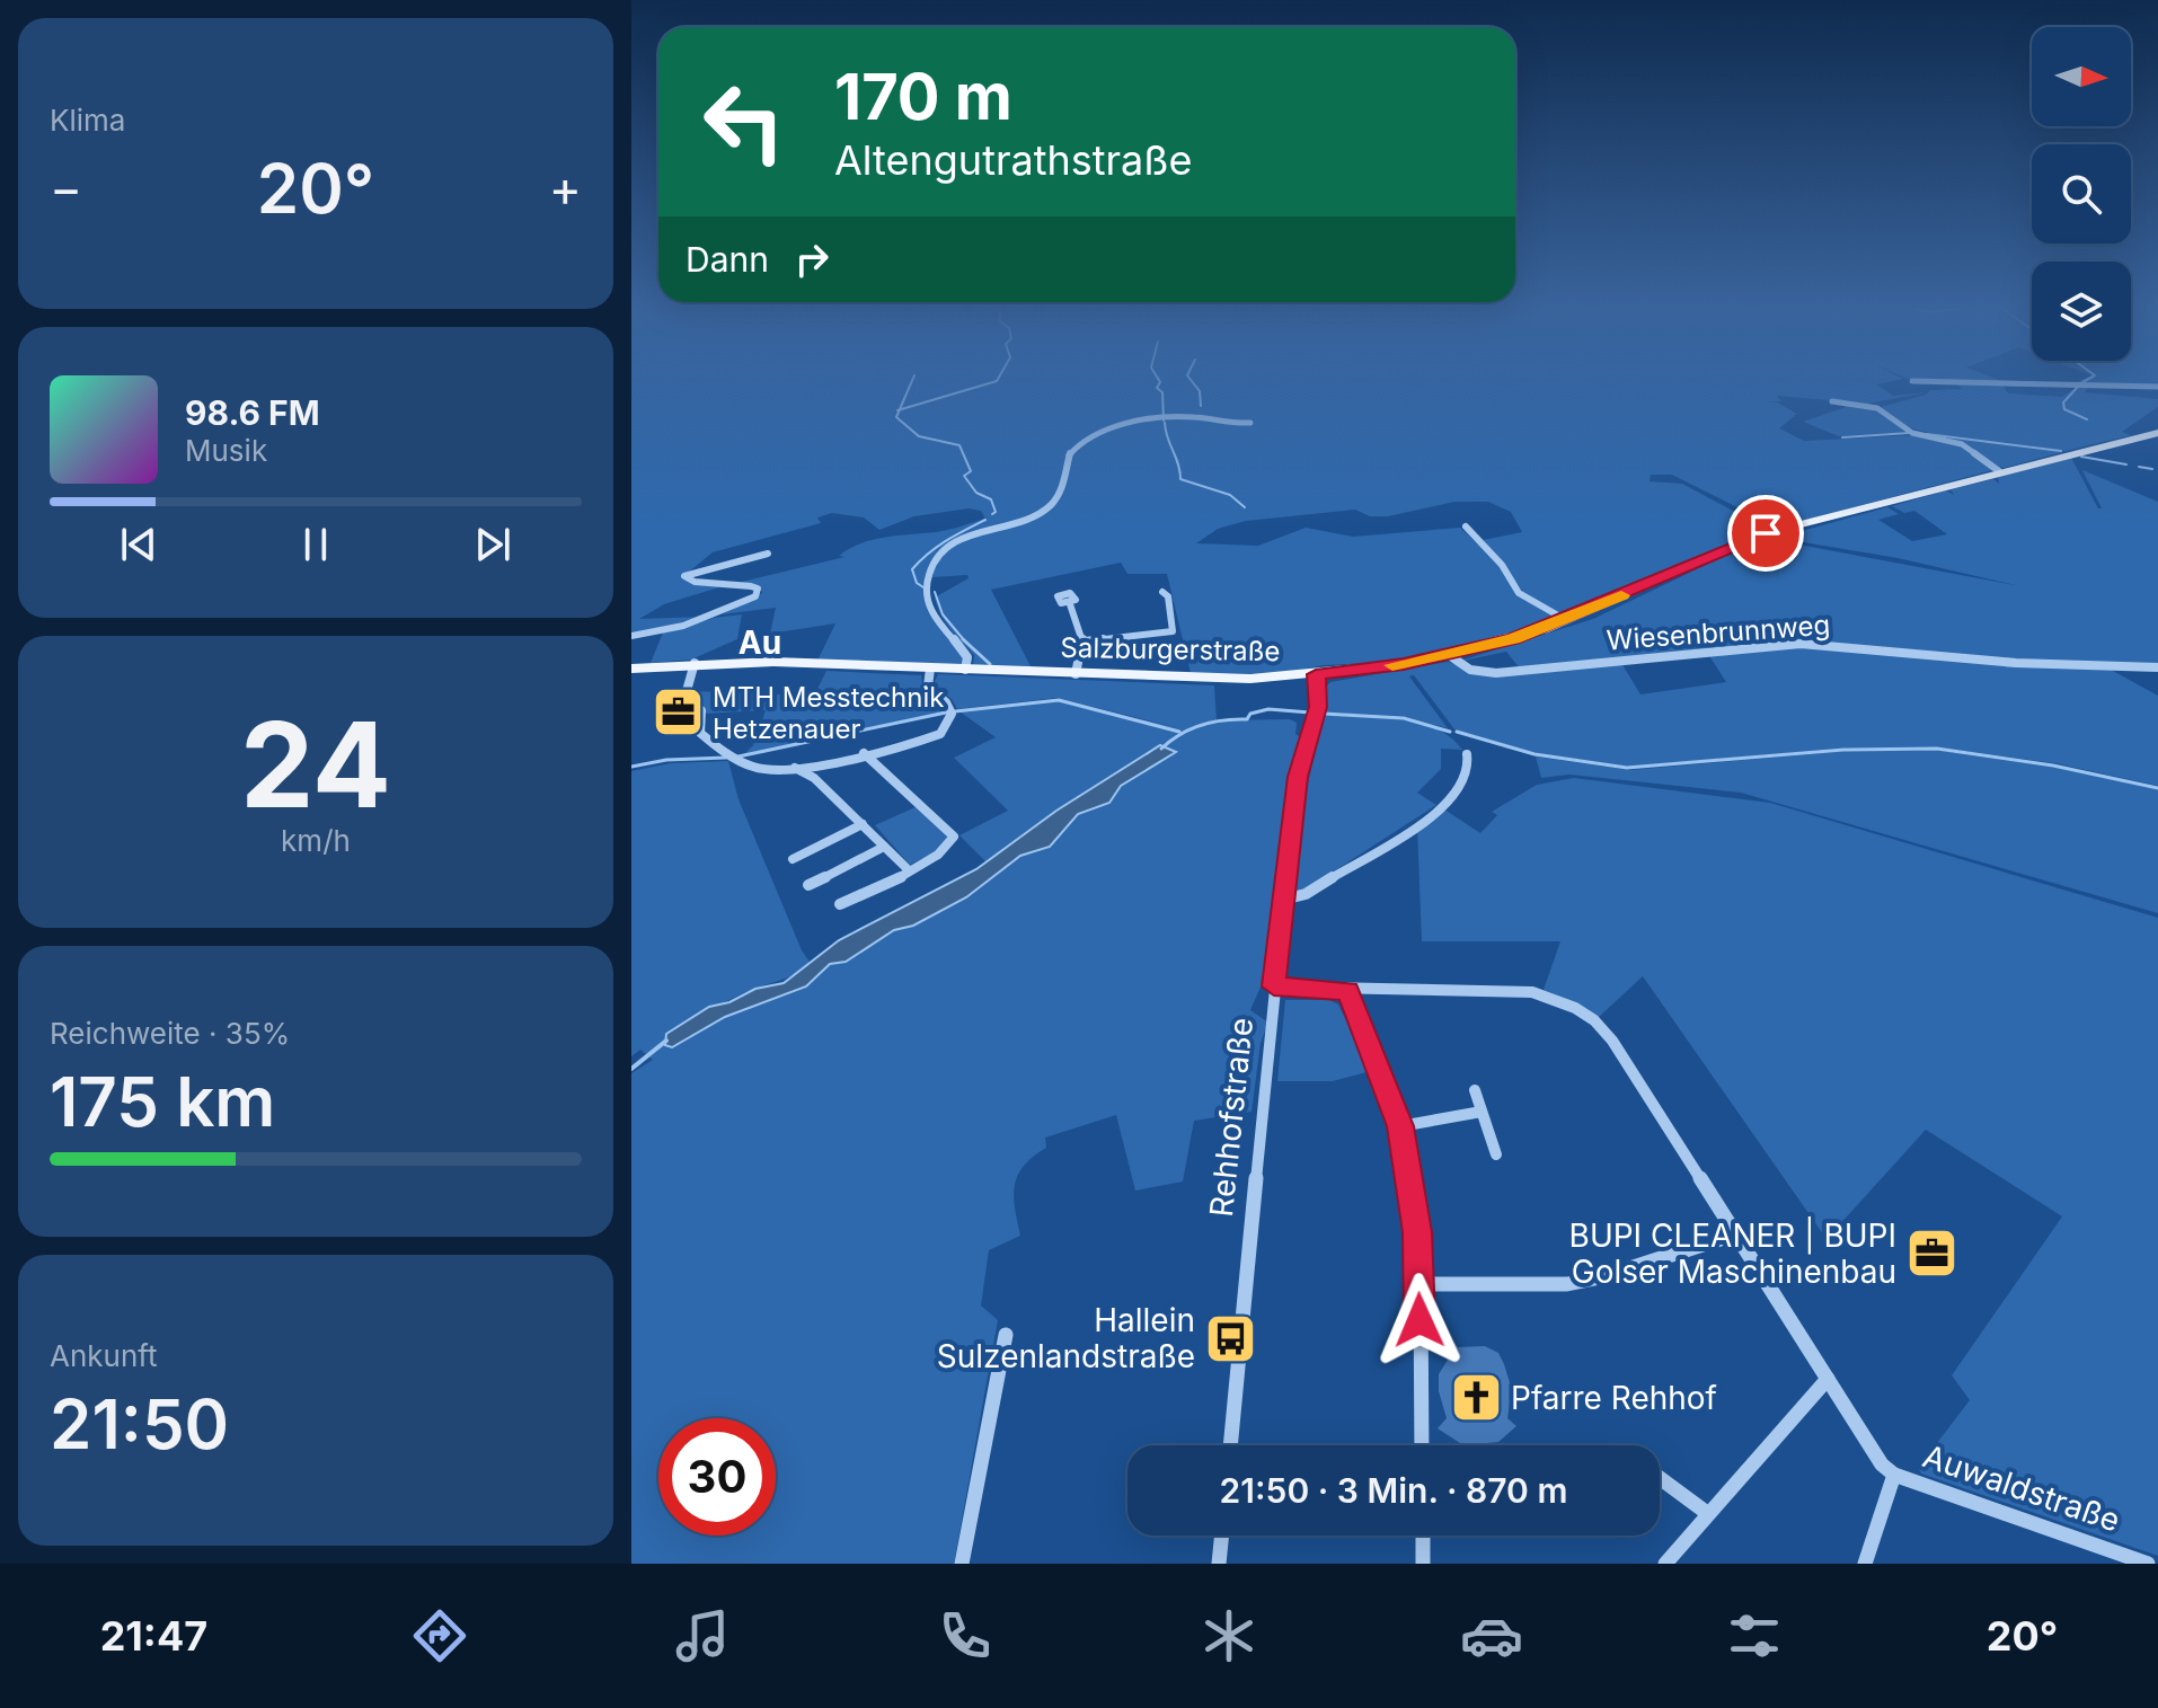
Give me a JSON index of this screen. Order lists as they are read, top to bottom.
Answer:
{
  "streets": {
    "main road": ["Salzburgerstraße"],
    "street": ["Wiesenbrunnweg", "Rehhofstraße", "Auwaldstraße"]
  },
  "crossings": [
    ["Wiesenbrunnweg", "Salzburgerstraße"],
    ["Salzburgerstraße", "Rehhofstraße"],
    ["Rehhofstraße", "Auwaldstraße"]
  ],
  "districts": ["Au"],
  "places": {
    "office": ["MTH Messtechnik Hetzenauer", "BUPI CLEANER | BUPI Golser Maschinenbau"],
    "bus stop": ["Hallein Sulzenlandstraße"],
    "church": ["Pfarre Rehhof"]
  },
  "north": "right",
  "page": {
    "tile": [
      "Klima",
      ["24", "km/h"],
      ["Reichweite · 35%", "175 km"],
      ["Ankunft", "21:50"]
    ],
    "turn": ["170 m", "Altengutrathstraße"],
    "heat": ["−", "20°", "+"],
    "then": "Dann",
    "song": ["98.6 FM", "Musik"],
    "limit": "30",
    "trip": "21:50 · 3 Min. · 870 m",
    "tabs": ["21:47", "20°"]
  }
}
